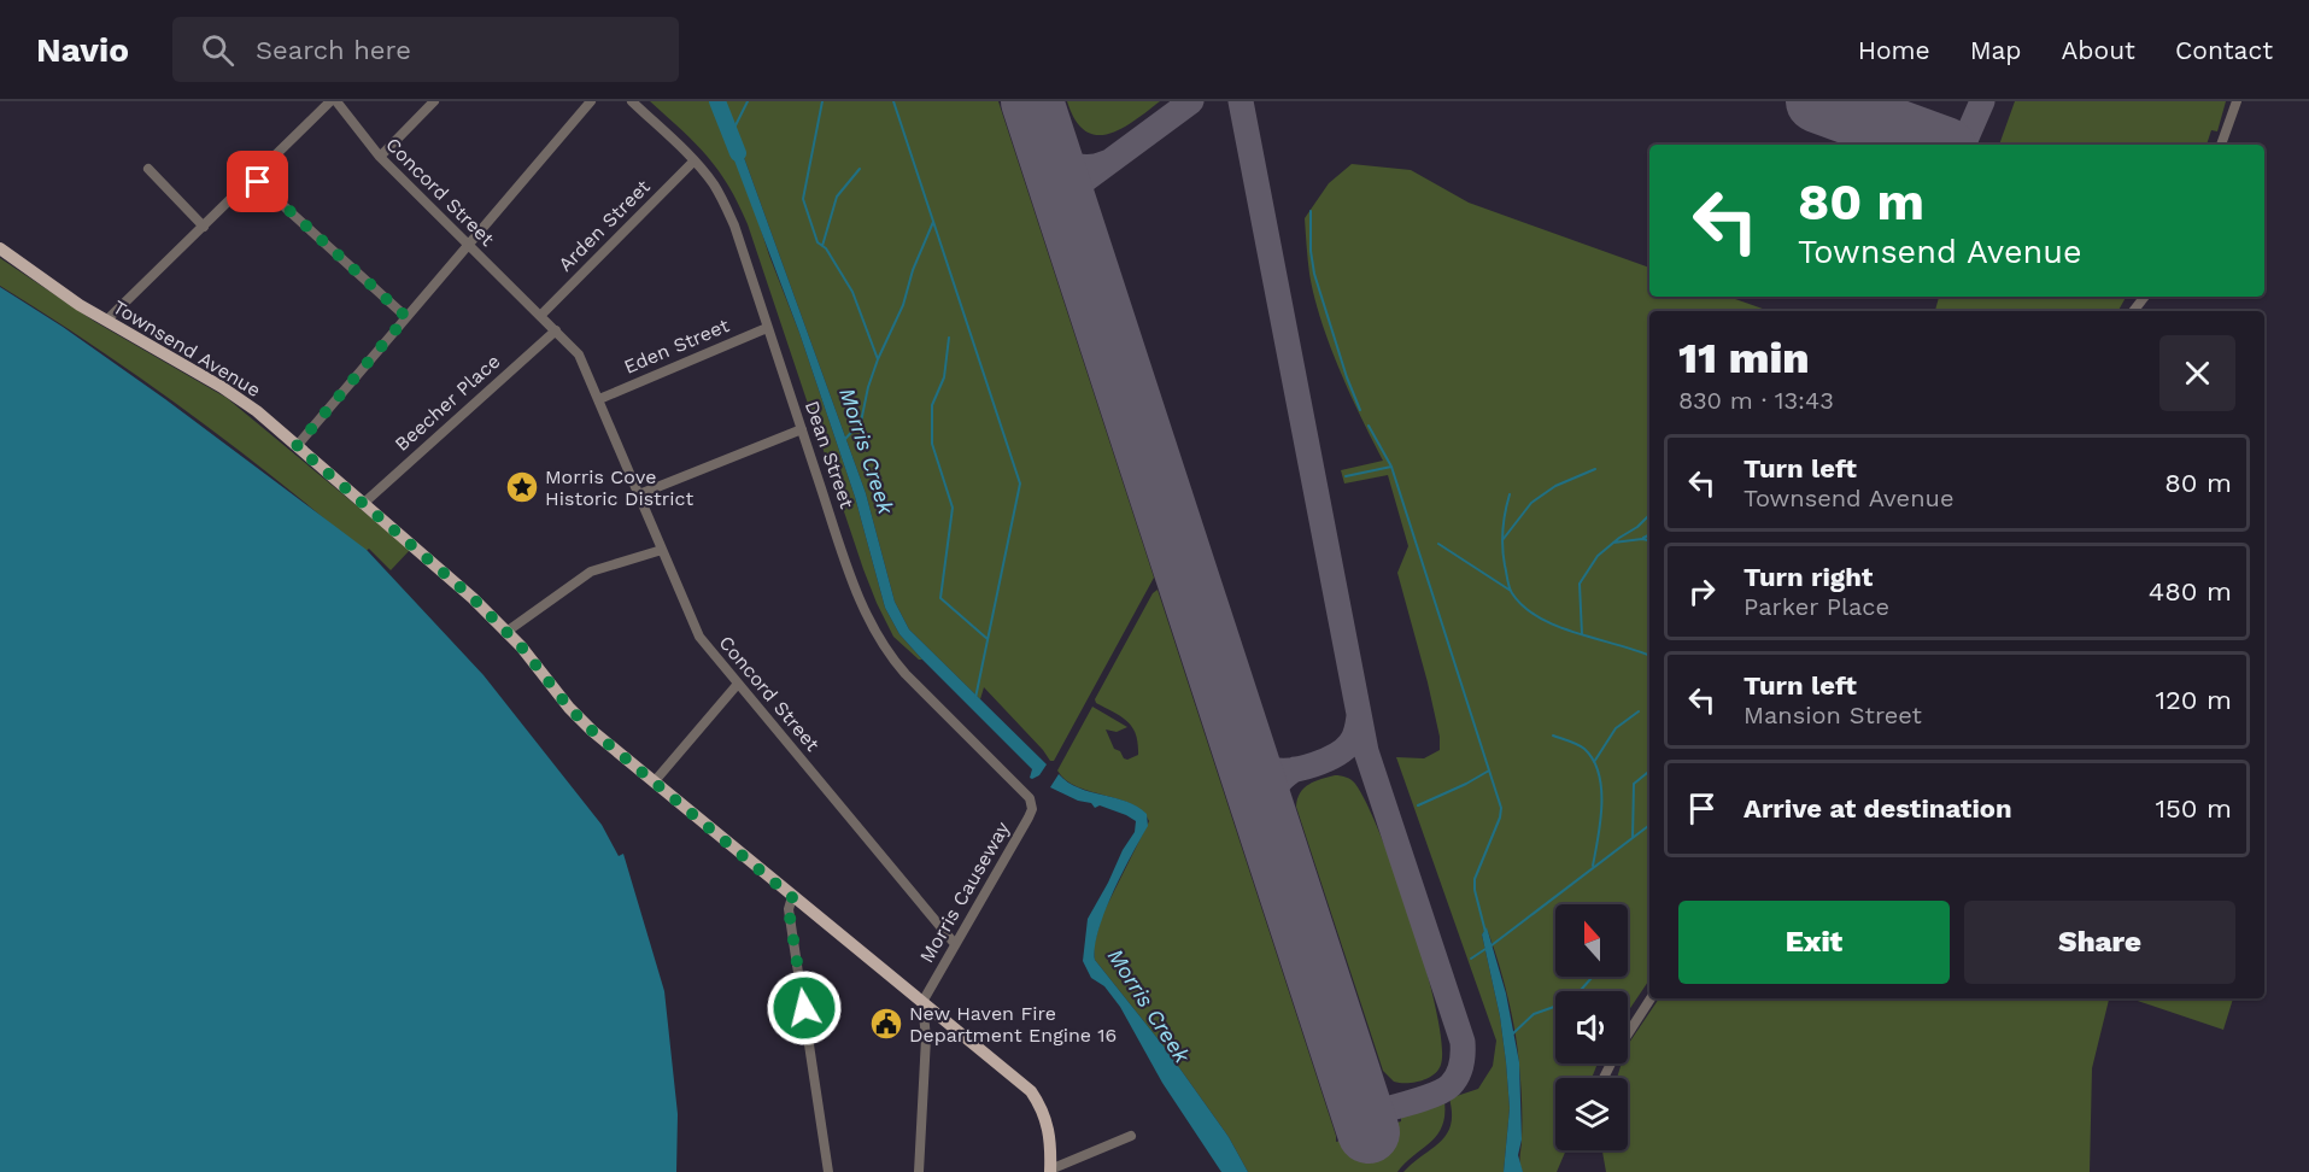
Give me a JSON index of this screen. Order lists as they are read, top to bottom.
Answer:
{
  "streets": {
    "main road": ["Townsend Avenue"],
    "street": [
      "Concord Street",
      "Arden Street",
      "Eden Street",
      "Beecher Place",
      "Dean Street",
      "Morris Causeway"
    ]
  },
  "crossings": [
    ["Concord Street", "Arden Street"],
    ["Concord Street", "Eden Street"],
    ["Concord Street", "Beecher Place"],
    ["Concord Street", "Morris Causeway"],
    ["Arden Street", "Dean Street"],
    ["Eden Street", "Dean Street"],
    ["Townsend Avenue", "Beecher Place"],
    ["Townsend Avenue", "Morris Causeway"],
    ["Dean Street", "Morris Causeway"]
  ],
  "water": ["Morris Creek"],
  "places": {
    "place": ["Morris Cove Historic District"],
    "public building": ["New Haven Fire Department Engine 16"]
  },
  "north": "top",
  "page": {
    "header": "Navio",
    "search": "Search here",
    "nav": [
      "Home",
      "Map",
      "About",
      "Contact"
    ],
    "turn": ["80 m", "Townsend Avenue"],
    "heading": ["11 min", "830 m · 13:43"],
    "list": [
      {
        "name": "Turn left",
        "note": "Townsend Avenue",
        "value": "80 m"
      },
      {
        "name": "Turn right",
        "note": "Parker Place",
        "value": "480 m"
      },
      {
        "name": "Turn left",
        "note": "Mansion Street",
        "value": "120 m"
      },
      {
        "name": "Arrive at destination",
        "value": "150 m"
      }
    ],
    "buttons": ["Exit", "Share"]
  }
}
